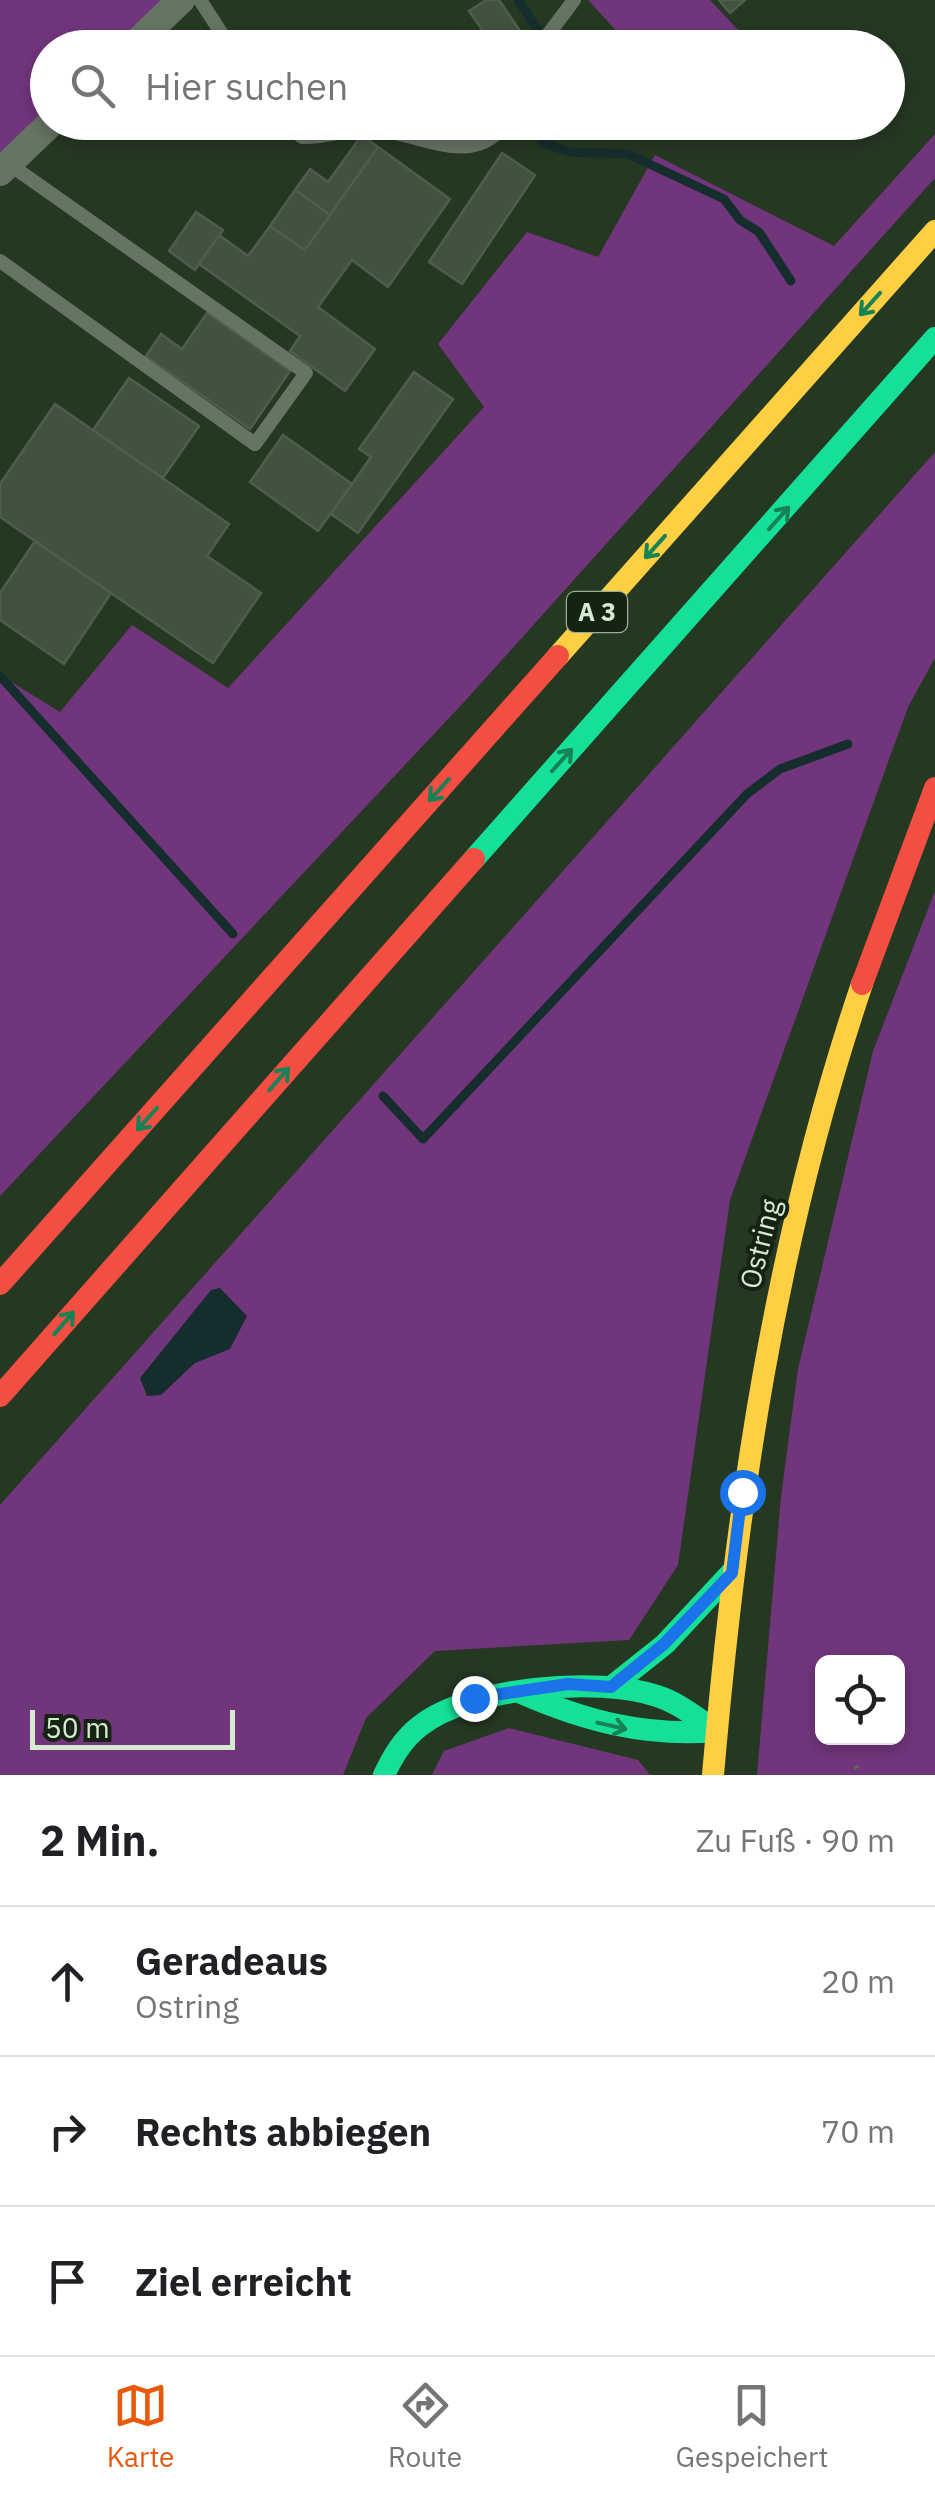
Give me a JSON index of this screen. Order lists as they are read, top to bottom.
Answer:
{
  "streets": {
    "main road": ["A 3", "Ostring"]
  },
  "scale_bar": "50 m",
  "page": {
    "search": "Hier suchen",
    "scale": "50 m",
    "heading": ["2 Min.", "Zu Fuß · 90 m"],
    "list": [
      ["Geradeaus", "Ostring", "20 m"],
      ["Rechts abbiegen", "70 m"],
      "Ziel erreicht"
    ],
    "nav": ["Karte", "Route", "Gespeichert"]
  }
}
